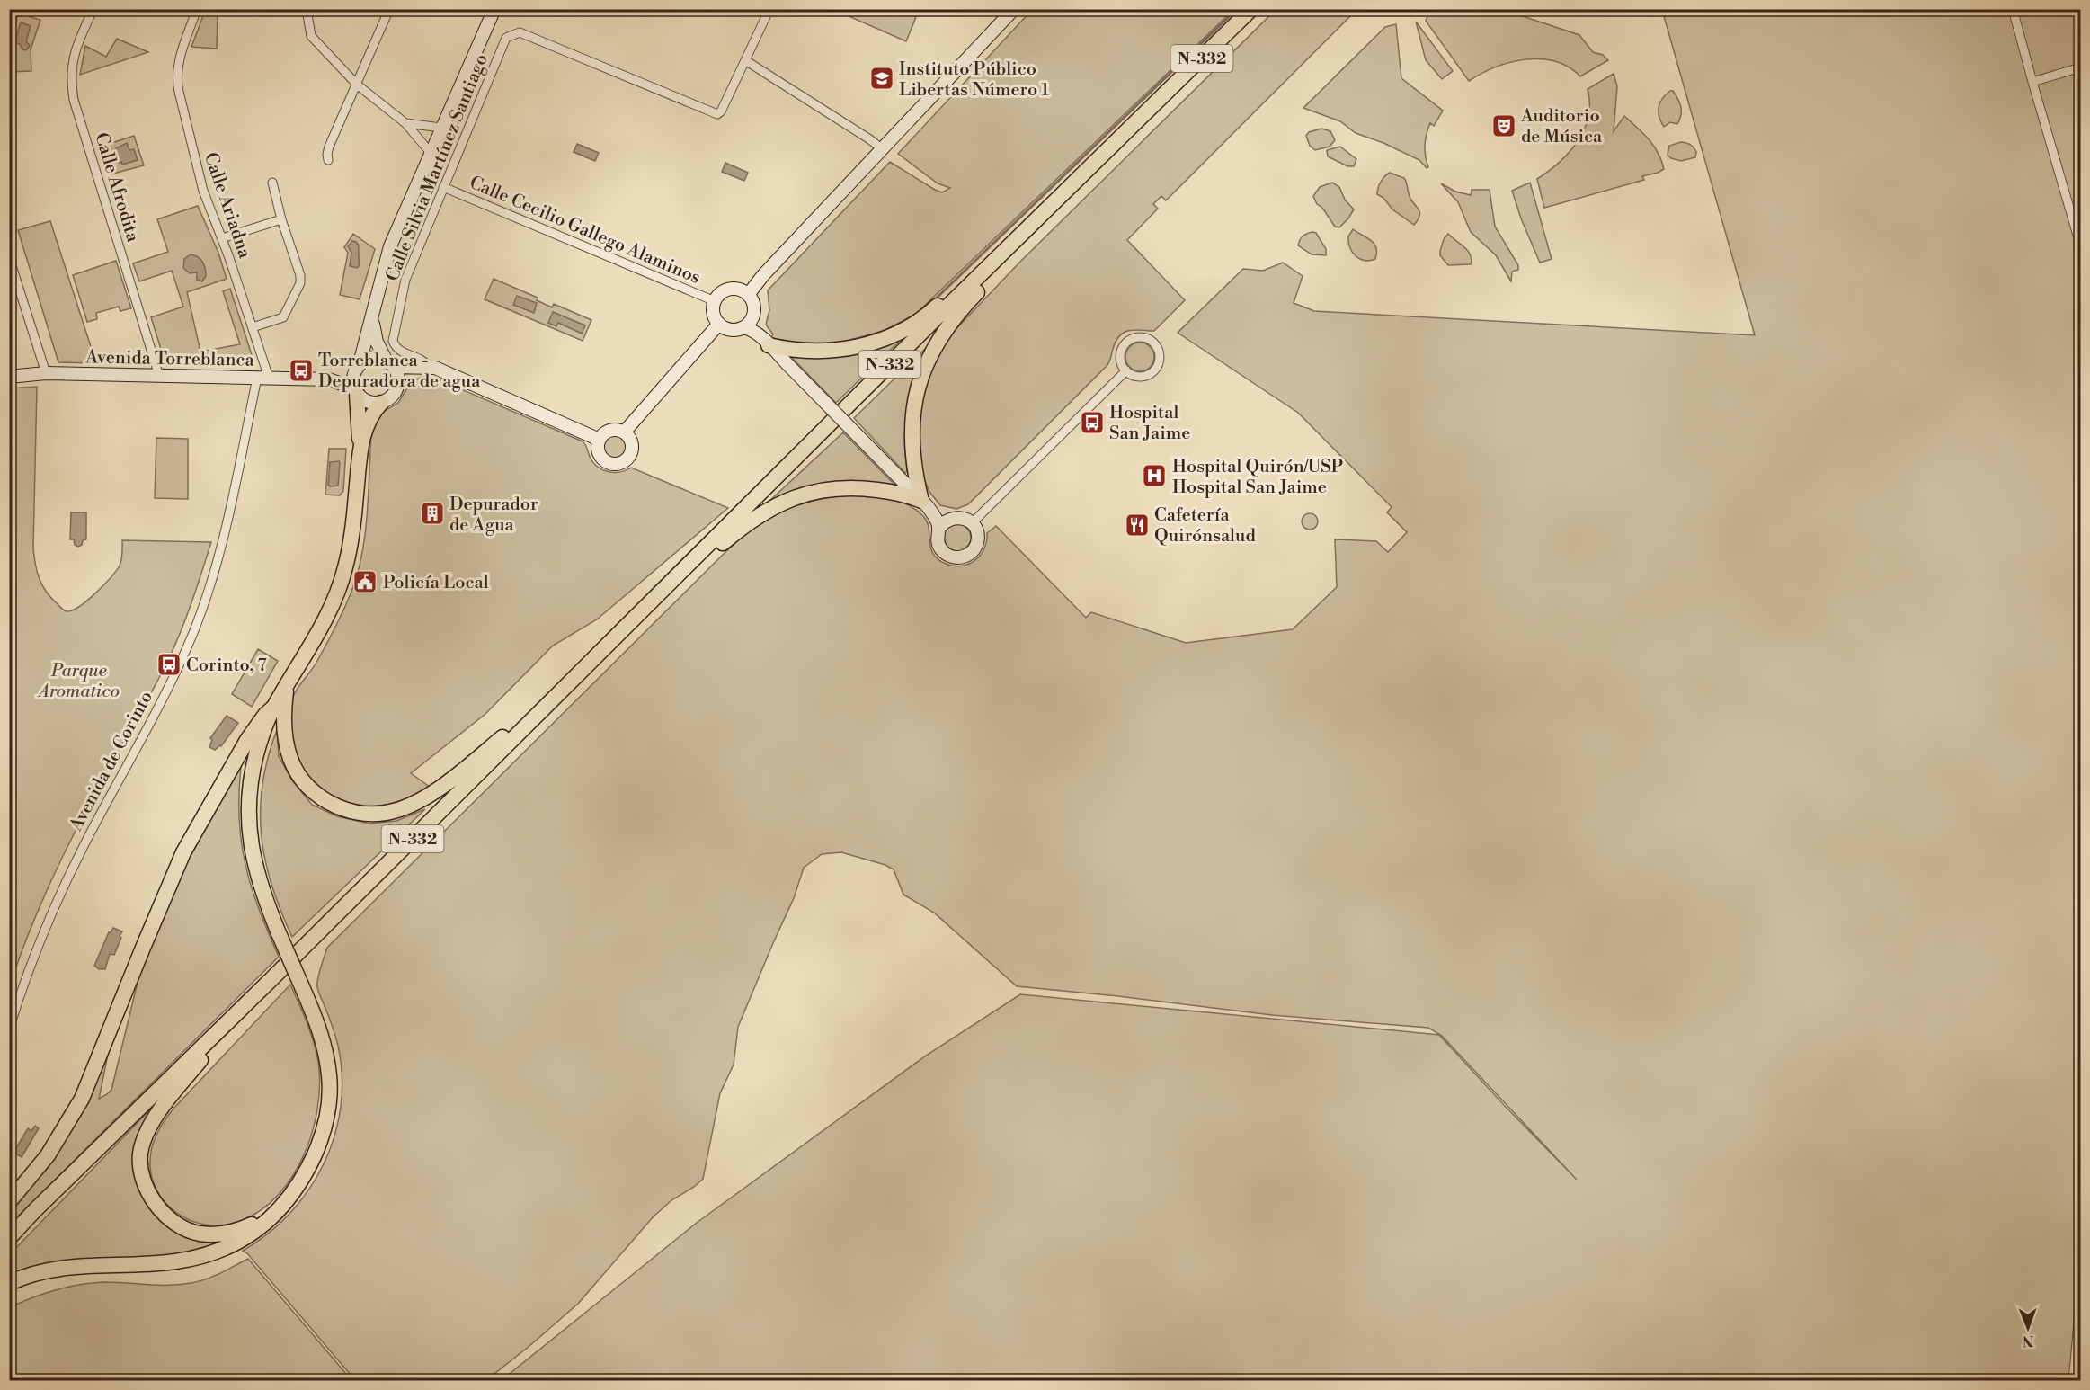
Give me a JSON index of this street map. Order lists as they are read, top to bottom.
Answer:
{
  "streets": {
    "highway": ["N-332"],
    "street": [
      "Calle Silvia Martínez Santiago",
      "Calle Afrodita",
      "Calle Ariadna",
      "Calle Cecilio Gallego Alaminos",
      "Avenida Torreblanca",
      "Avenida de Corinto"
    ]
  },
  "crossings": [
    ["Calle Silvia Martínez Santiago", "Calle Cecilio Gallego Alaminos"],
    ["Calle Afrodita", "Avenida Torreblanca"],
    ["Calle Ariadna", "Avenida Torreblanca"],
    ["Calle Ariadna", "Avenida de Corinto"],
    ["Avenida Torreblanca", "Avenida de Corinto"]
  ],
  "parks": ["Parque Aromatico"],
  "places": {
    "school or university": ["Instituto Público Libertas Número 1"],
    "theatre": ["Auditorio de Música"],
    "bus stop": ["Torreblanca - Depuradora de agua", "Hospital San Jaime", "Corinto, 7"],
    "hospital": ["Hospital Quirón/USP Hospital San Jaime"],
    "building": ["Depurador de Agua"],
    "restaurant": ["Cafetería Quirónsalud"],
    "public building": ["Policía Local"]
  },
  "north": "bottom"
}
